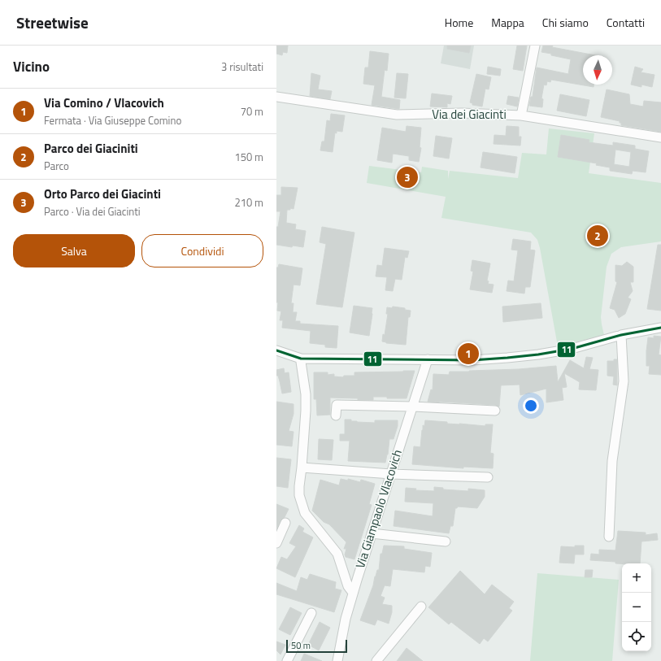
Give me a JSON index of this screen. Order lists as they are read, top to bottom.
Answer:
{
  "streets": {
    "street": ["Via dei Giacinti", "Via Giampaolo Vlacovich"]
  },
  "lines": ["transit line 11"],
  "scale_bar": "50 m",
  "north": "bottom",
  "page": {
    "header": "Streetwise",
    "nav": [
      "Home",
      "Mappa",
      "Chi siamo",
      "Contatti"
    ],
    "heading": ["Vicino", "3 risultati"],
    "list": [
      {
        "mark": "1",
        "name": "Via Comino / Vlacovich",
        "note": "Fermata · Via Giuseppe Comino",
        "value": "70 m"
      },
      {
        "mark": "2",
        "name": "Parco dei Giaciniti",
        "note": "Parco",
        "value": "150 m"
      },
      {
        "mark": "3",
        "name": "Orto Parco dei Giacinti",
        "note": "Parco · Via dei Giacinti",
        "value": "210 m"
      }
    ],
    "pins": ["3", "2", "1"],
    "buttons": ["Salva", "Condividi"],
    "map_buttons": ["+", "−"],
    "scale": "50 m"
  }
}
